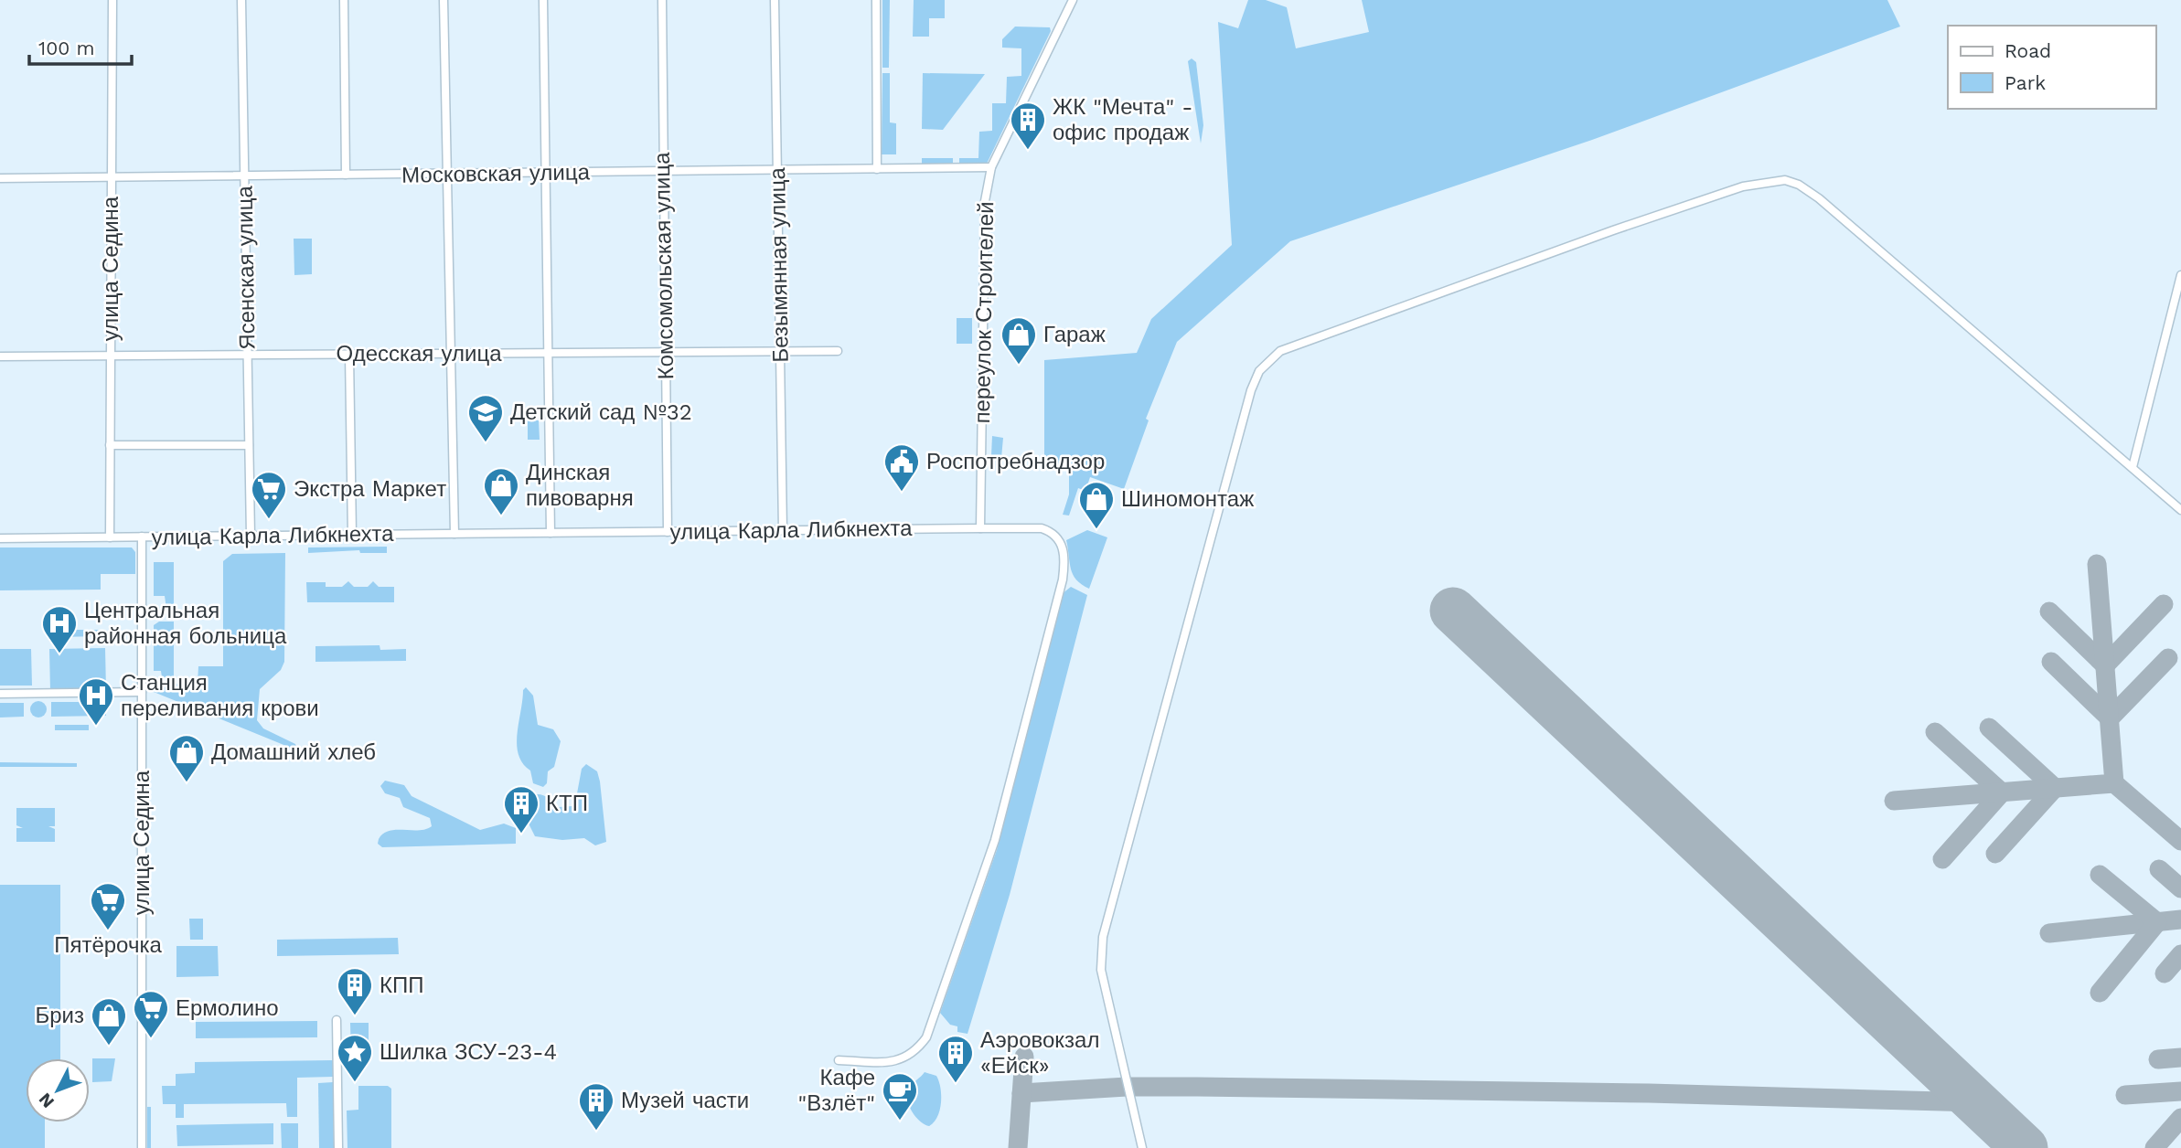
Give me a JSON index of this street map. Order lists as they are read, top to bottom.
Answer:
{
  "streets": {
    "street": [
      "Московская улица",
      "Безымянная улица",
      "Комсомольская улица",
      "Ясенская улица",
      "улица Седина",
      "переулок Строителей",
      "Одесская улица",
      "улица Карла Либкнехта"
    ]
  },
  "crossings": [
    ["Московская улица", "Безымянная улица"],
    ["Московская улица", "Комсомольская улица"],
    ["Московская улица", "Ясенская улица"],
    ["Московская улица", "улица Седина"],
    ["Московская улица", "переулок Строителей"],
    ["Безымянная улица", "Одесская улица"],
    ["Безымянная улица", "улица Карла Либкнехта"],
    ["Комсомольская улица", "Одесская улица"],
    ["Комсомольская улица", "улица Карла Либкнехта"],
    ["Ясенская улица", "Одесская улица"],
    ["Ясенская улица", "улица Карла Либкнехта"],
    ["улица Седина", "Одесская улица"],
    ["улица Седина", "улица Карла Либкнехта"],
    ["переулок Строителей", "улица Карла Либкнехта"]
  ],
  "places": {
    "building": [
      "ЖК \"Мечта\" - офис продаж",
      "КТП",
      "КПП",
      "Аэровокзал «Ейск»",
      "Музей части"
    ],
    "shop": [
      "Гараж",
      "Динская пивоварня",
      "Шиномонтаж",
      "Домашний хлеб",
      "Бриз"
    ],
    "school or university": ["Детский сад №32"],
    "public building": ["Роспотребнадзор"],
    "supermarket": ["Экстра Маркет", "Пятёрочка", "Ермолино"],
    "hospital": ["Центральная районная больница", "Станция переливания крови"],
    "place": ["Шилка ЗСУ-23-4"],
    "cafe": ["Кафе \"Взлёт\""]
  },
  "legend": ["Road", "Park"],
  "scale_bar": "100 m",
  "north": "bottom left"
}
